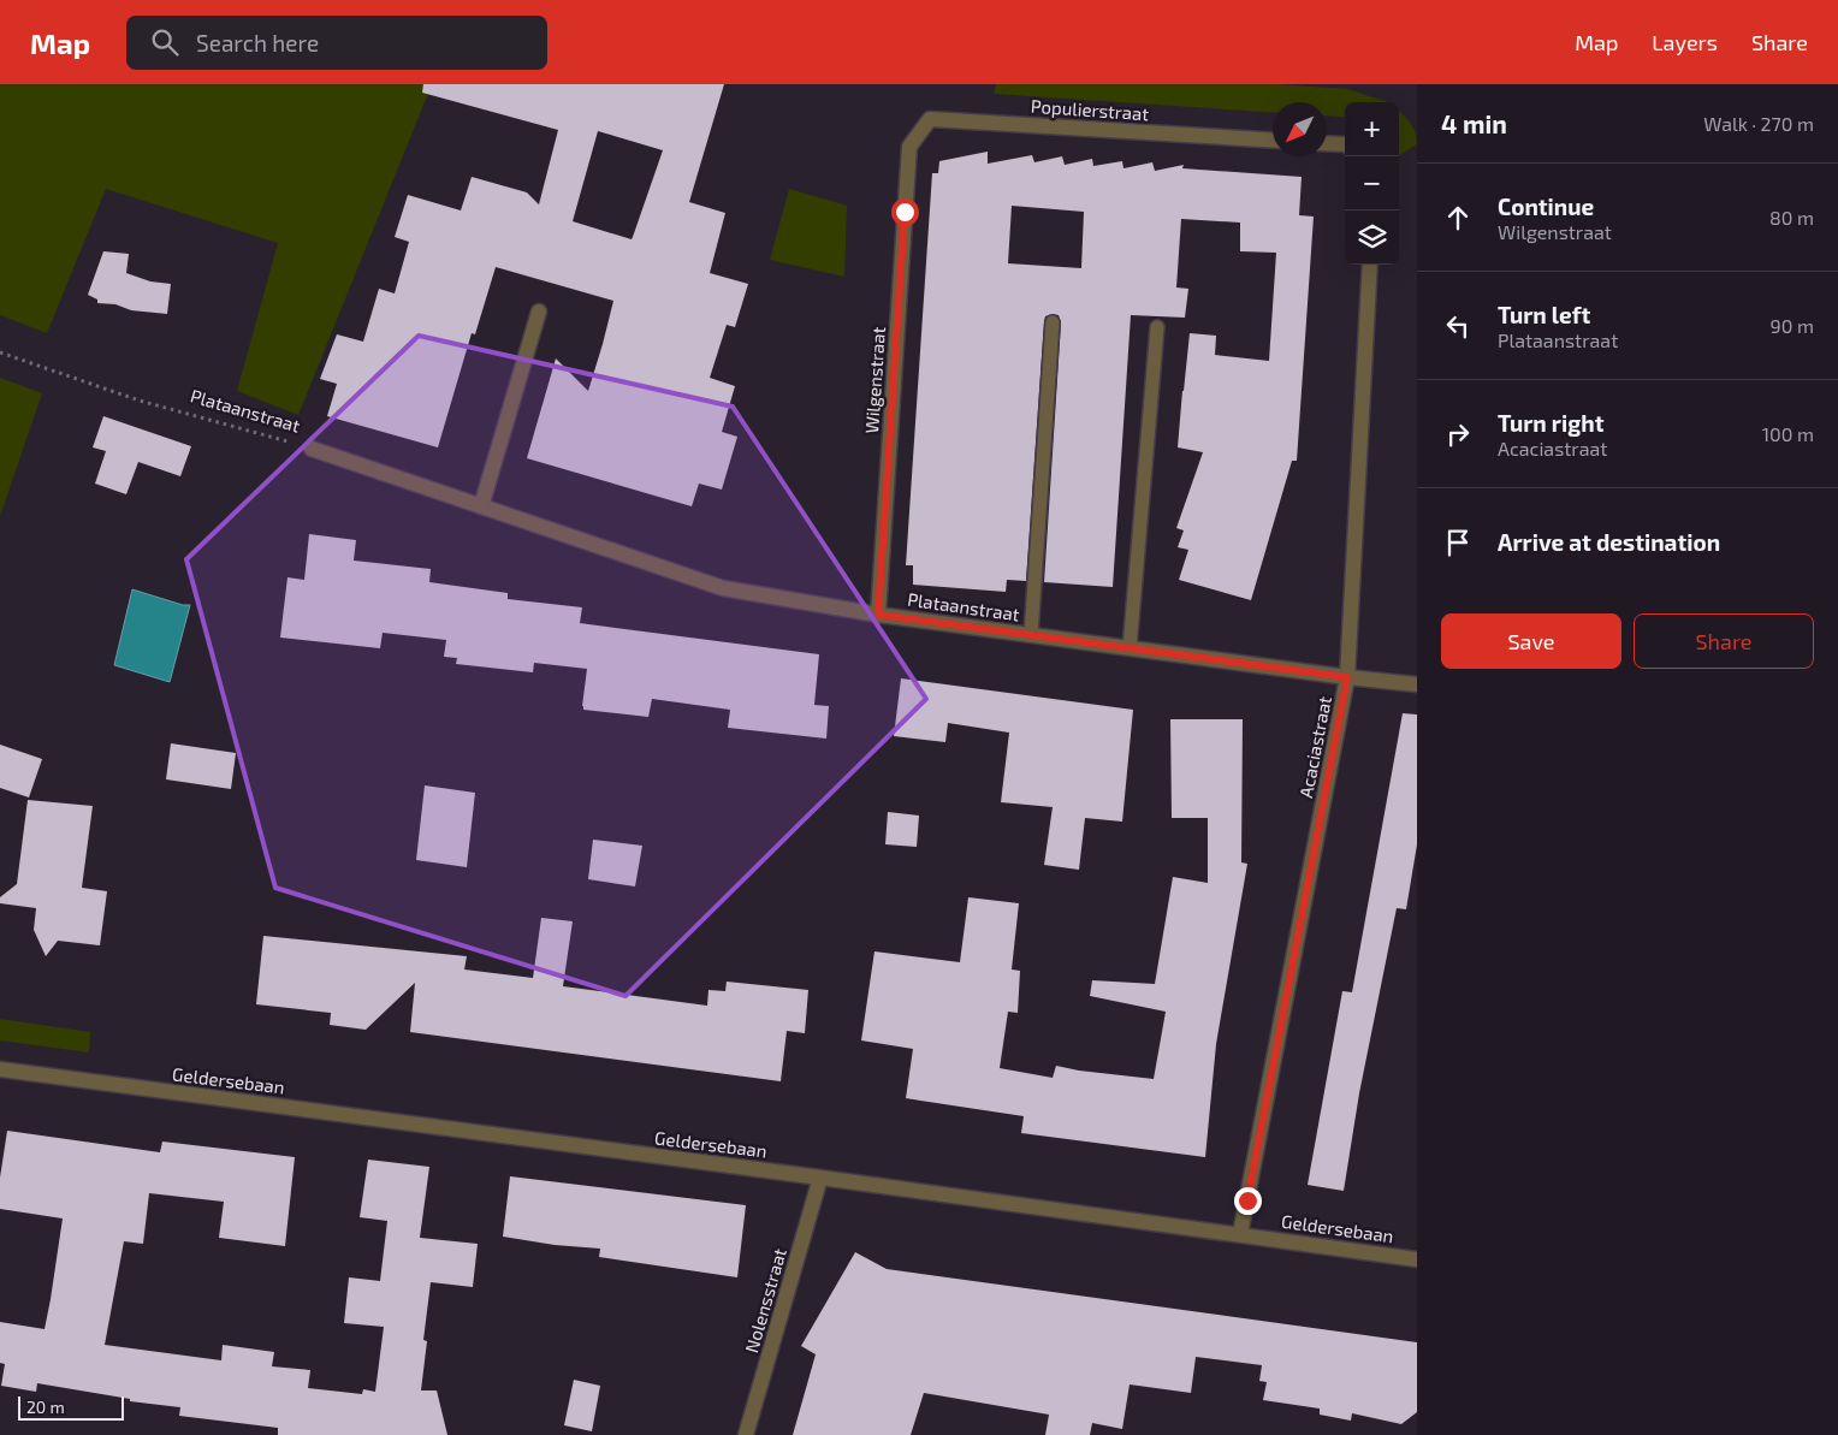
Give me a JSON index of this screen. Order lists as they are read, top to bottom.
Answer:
{
  "streets": {
    "street": [
      "Populierstraat",
      "Wilgenstraat",
      "Plataanstraat",
      "Acaciastraat",
      "Geldersebaan",
      "Nolensstraat"
    ]
  },
  "crossings": [
    ["Populierstraat", "Wilgenstraat"],
    ["Wilgenstraat", "Plataanstraat"],
    ["Plataanstraat", "Acaciastraat"],
    ["Acaciastraat", "Geldersebaan"],
    ["Geldersebaan", "Nolensstraat"]
  ],
  "scale_bar": "20 m",
  "north": "bottom left",
  "page": {
    "header": "Map",
    "search": "Search here",
    "nav": ["Map", "Layers", "Share"],
    "heading": ["4 min", "Walk · 270 m"],
    "map_buttons": ["+", "−"],
    "list": [
      ["Continue", "Wilgenstraat", "80 m"],
      ["Turn left", "Plataanstraat", "90 m"],
      ["Turn right", "Acaciastraat", "100 m"],
      "Arrive at destination"
    ],
    "buttons": ["Save", "Share"],
    "scale": "20 m"
  }
}
